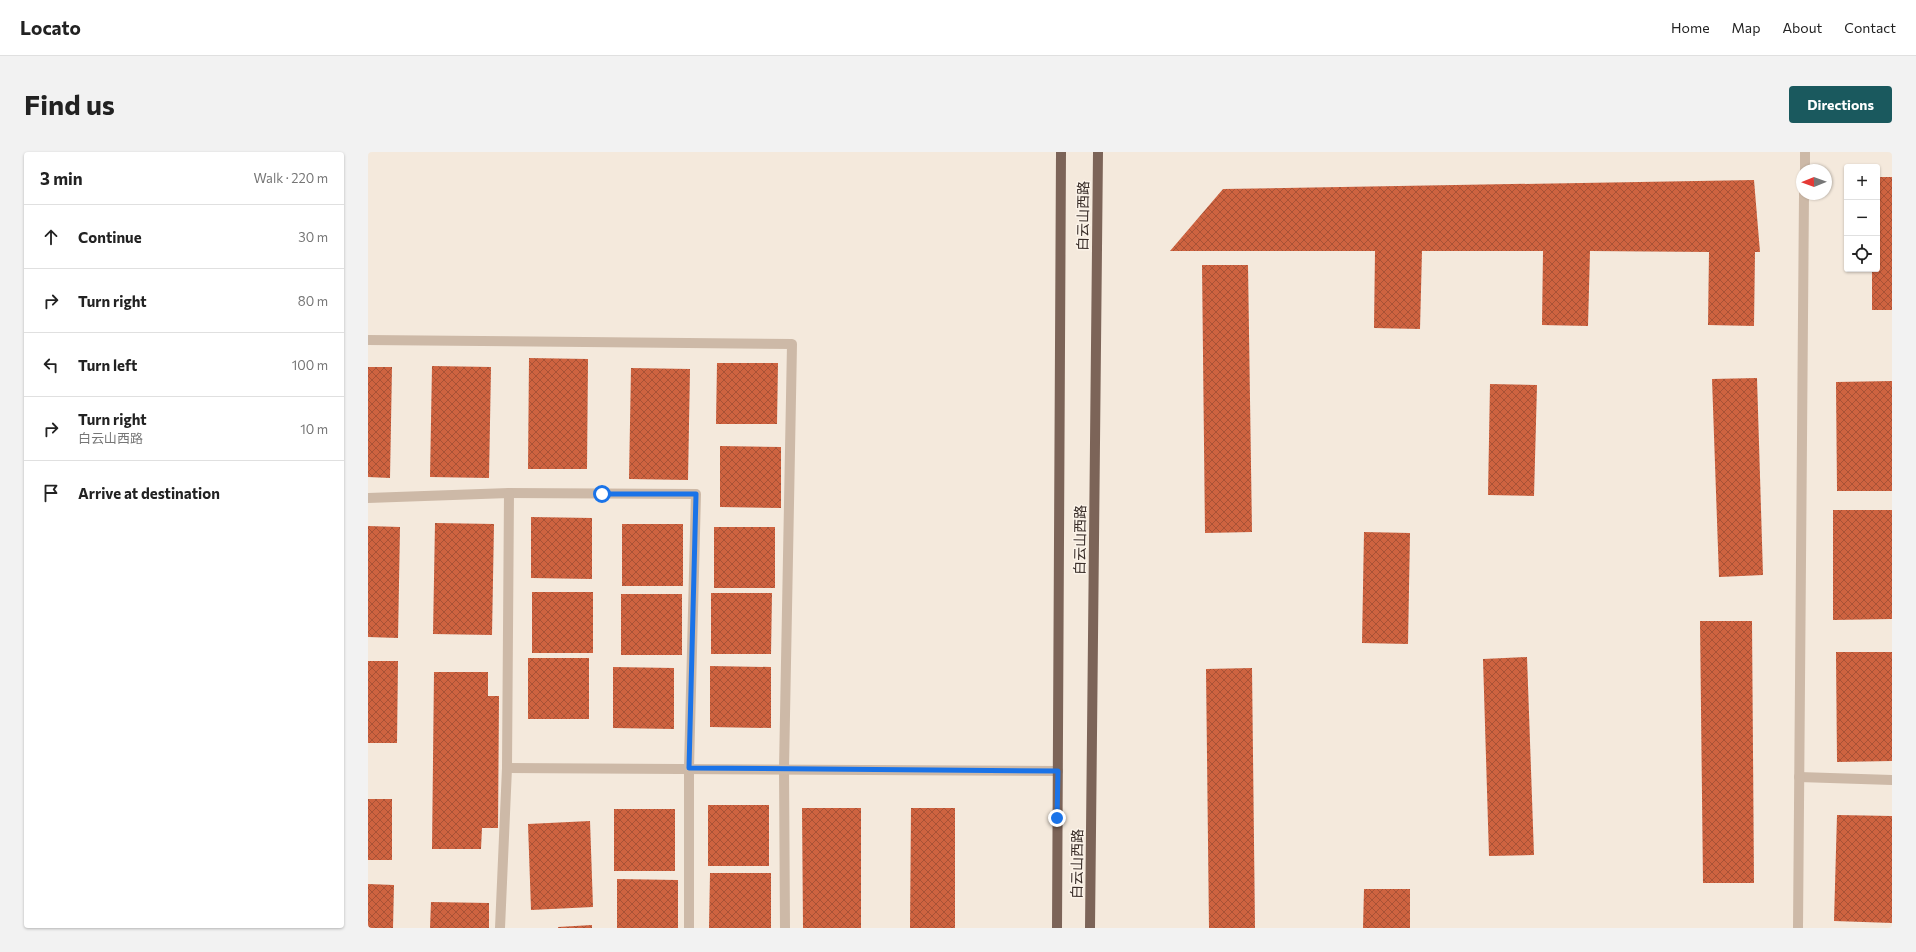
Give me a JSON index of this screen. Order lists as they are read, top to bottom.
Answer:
{
  "streets": {
    "main road": ["白云山西路"]
  },
  "north": "left",
  "page": {
    "header": "Locato",
    "nav": [
      "Home",
      "Map",
      "About",
      "Contact"
    ],
    "buttons": "Directions",
    "title": "Find us",
    "heading": ["3 min", "Walk · 220 m"],
    "map_buttons": ["+", "−"],
    "list": [
      ["Continue", "30 m"],
      ["Turn right", "80 m"],
      ["Turn left", "100 m"],
      ["Turn right", "白云山西路", "10 m"],
      "Arrive at destination"
    ]
  }
}
